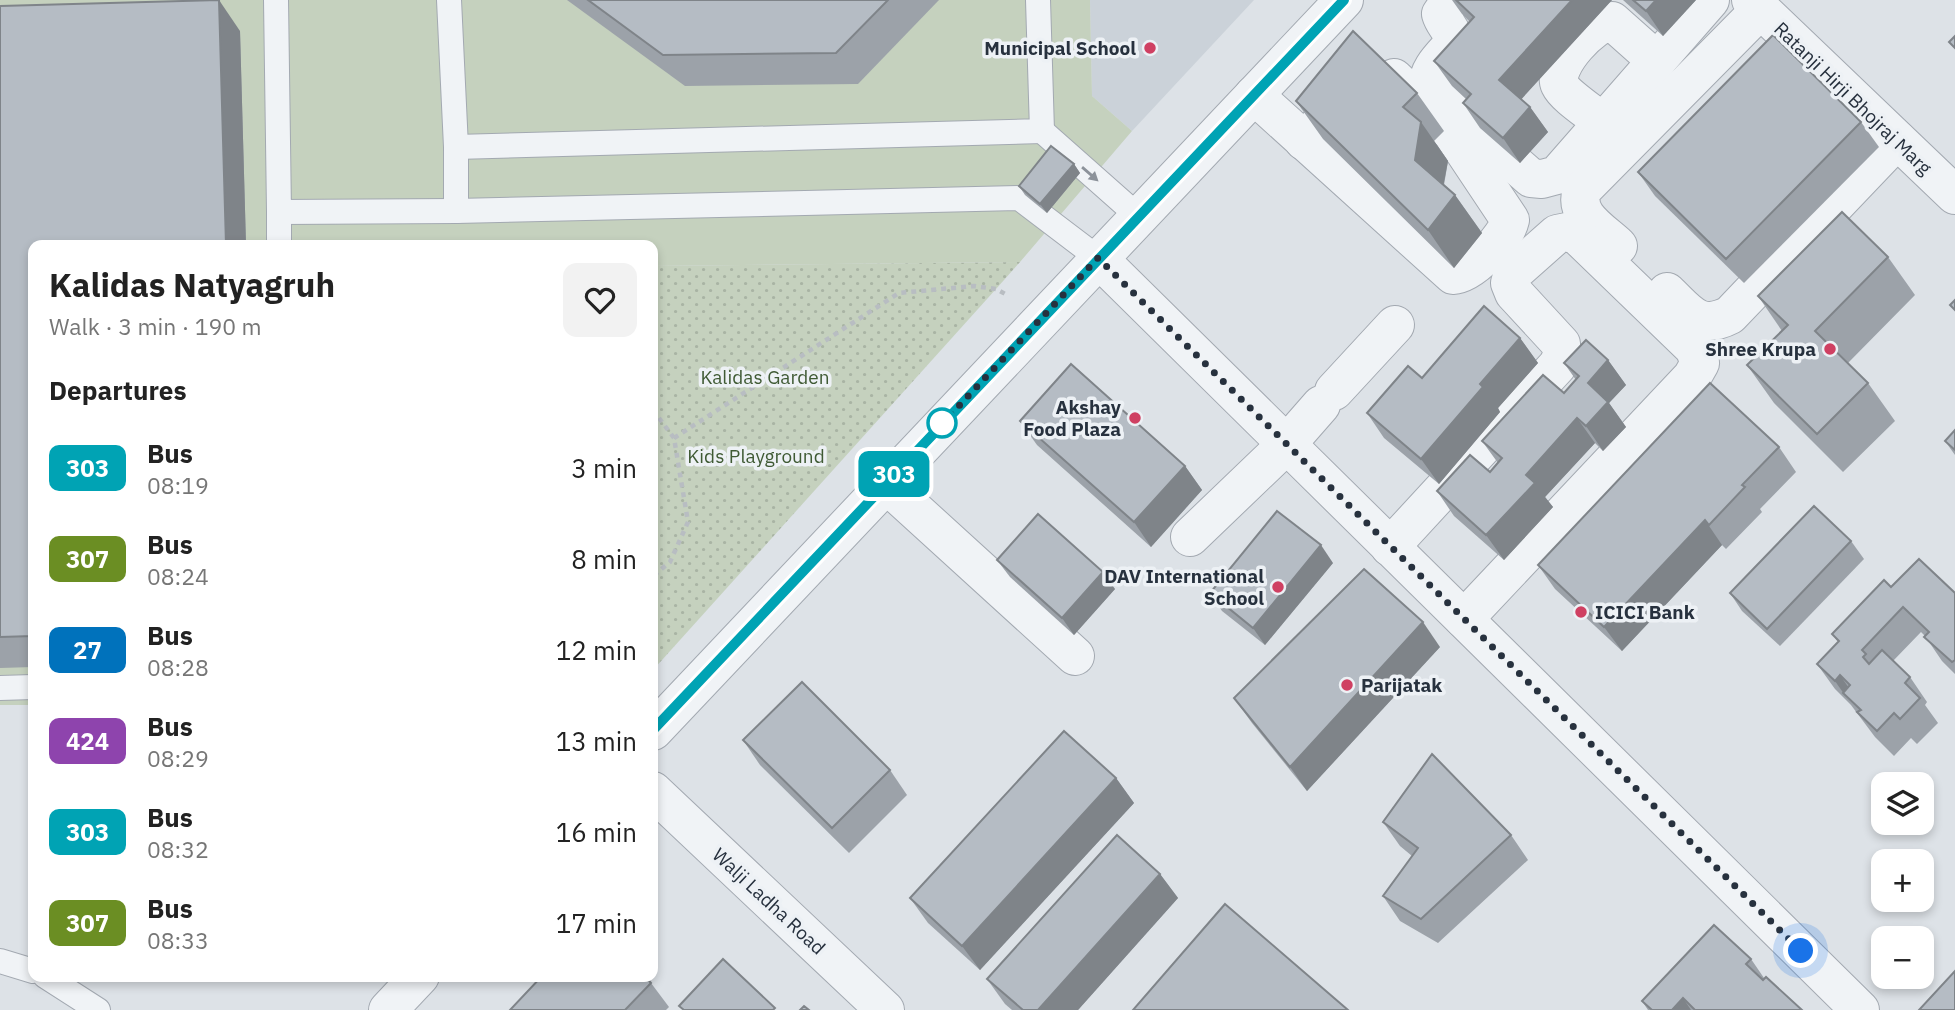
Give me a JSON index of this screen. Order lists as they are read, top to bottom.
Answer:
{
  "streets": {
    "street": ["Ratanji Hirji Bhojraj Marg", "Walji Ladha Road"]
  },
  "parks": ["Kalidas Garden", "Kids Playground"],
  "places": [
    "Municipal School",
    "Shree Krupa",
    "Akshay Food Plaza",
    "DAV International School",
    "ICICI Bank",
    "Parijatak"
  ],
  "lines": ["bus line 303"],
  "page": {
    "on_map": "303",
    "heading": [
      ["Kalidas Natyagruh", "Walk · 3 min · 190 m"],
      "Departures"
    ],
    "list": [
      {
        "mark": "303",
        "name": "Bus",
        "note": "08:19",
        "value": "3 min"
      },
      {
        "mark": "307",
        "name": "Bus",
        "note": "08:24",
        "value": "8 min"
      },
      {
        "mark": "27",
        "name": "Bus",
        "note": "08:28",
        "value": "12 min"
      },
      {
        "mark": "424",
        "name": "Bus",
        "note": "08:29",
        "value": "13 min"
      },
      {
        "mark": "303",
        "name": "Bus",
        "note": "08:32",
        "value": "16 min"
      },
      {
        "mark": "307",
        "name": "Bus",
        "note": "08:33",
        "value": "17 min"
      }
    ],
    "map_buttons": ["+", "−"]
  }
}
